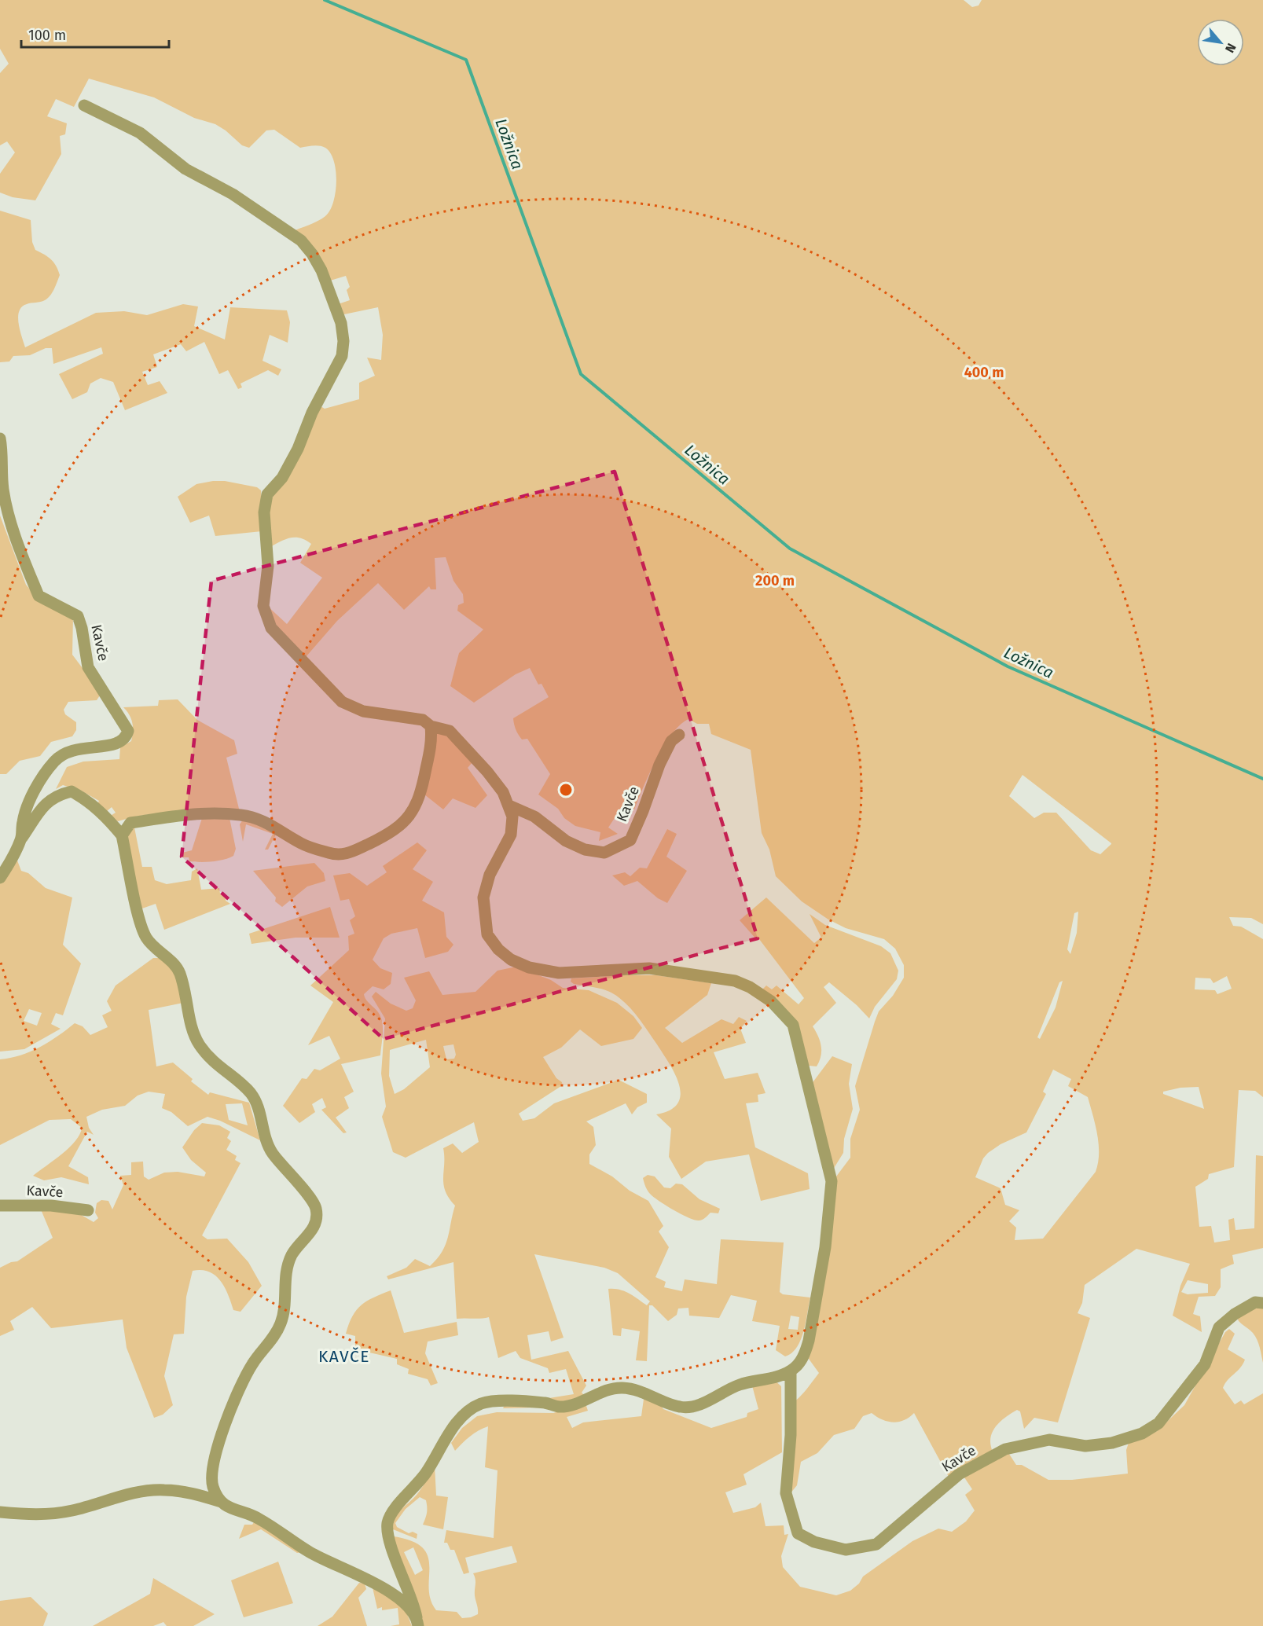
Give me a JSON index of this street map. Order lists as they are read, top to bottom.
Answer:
{
  "streets": {
    "street": ["Kavče"]
  },
  "districts": ["KAVČE"],
  "water": ["Ložnica"],
  "scale_bar": "100 m",
  "north": "bottom right",
  "rings": ["400 m", "200 m"]
}
